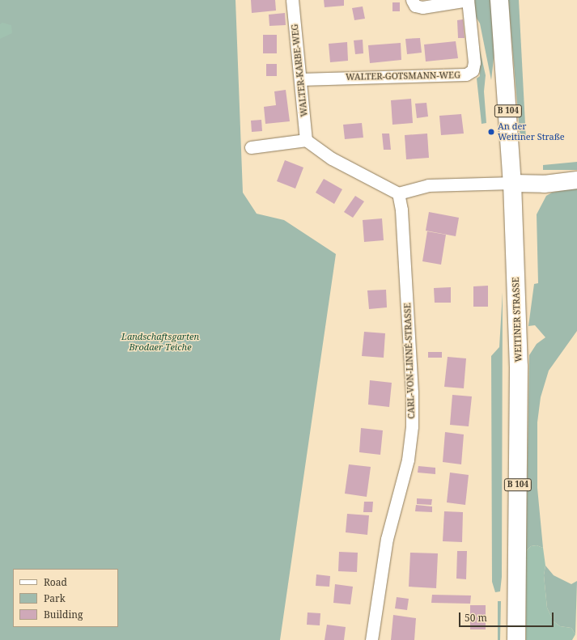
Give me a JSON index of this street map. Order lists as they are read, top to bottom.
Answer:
{
  "streets": {
    "main road": ["B 104", "WEITINER STRASSE"],
    "street": ["WALTER-KARBE-WEG", "WALTER-GOTSMANN-WEG", "CARL-VON-LINNÉ-STRASSE"]
  },
  "crossings": [
    ["WALTER-KARBE-WEG", "WALTER-GOTSMANN-WEG"]
  ],
  "parks": ["Landschaftsgarten Brodaer Teiche"],
  "places": ["An der Weitiner Straße"],
  "legend": ["Road", "Park", "Building"],
  "scale_bar": "50 m"
}
